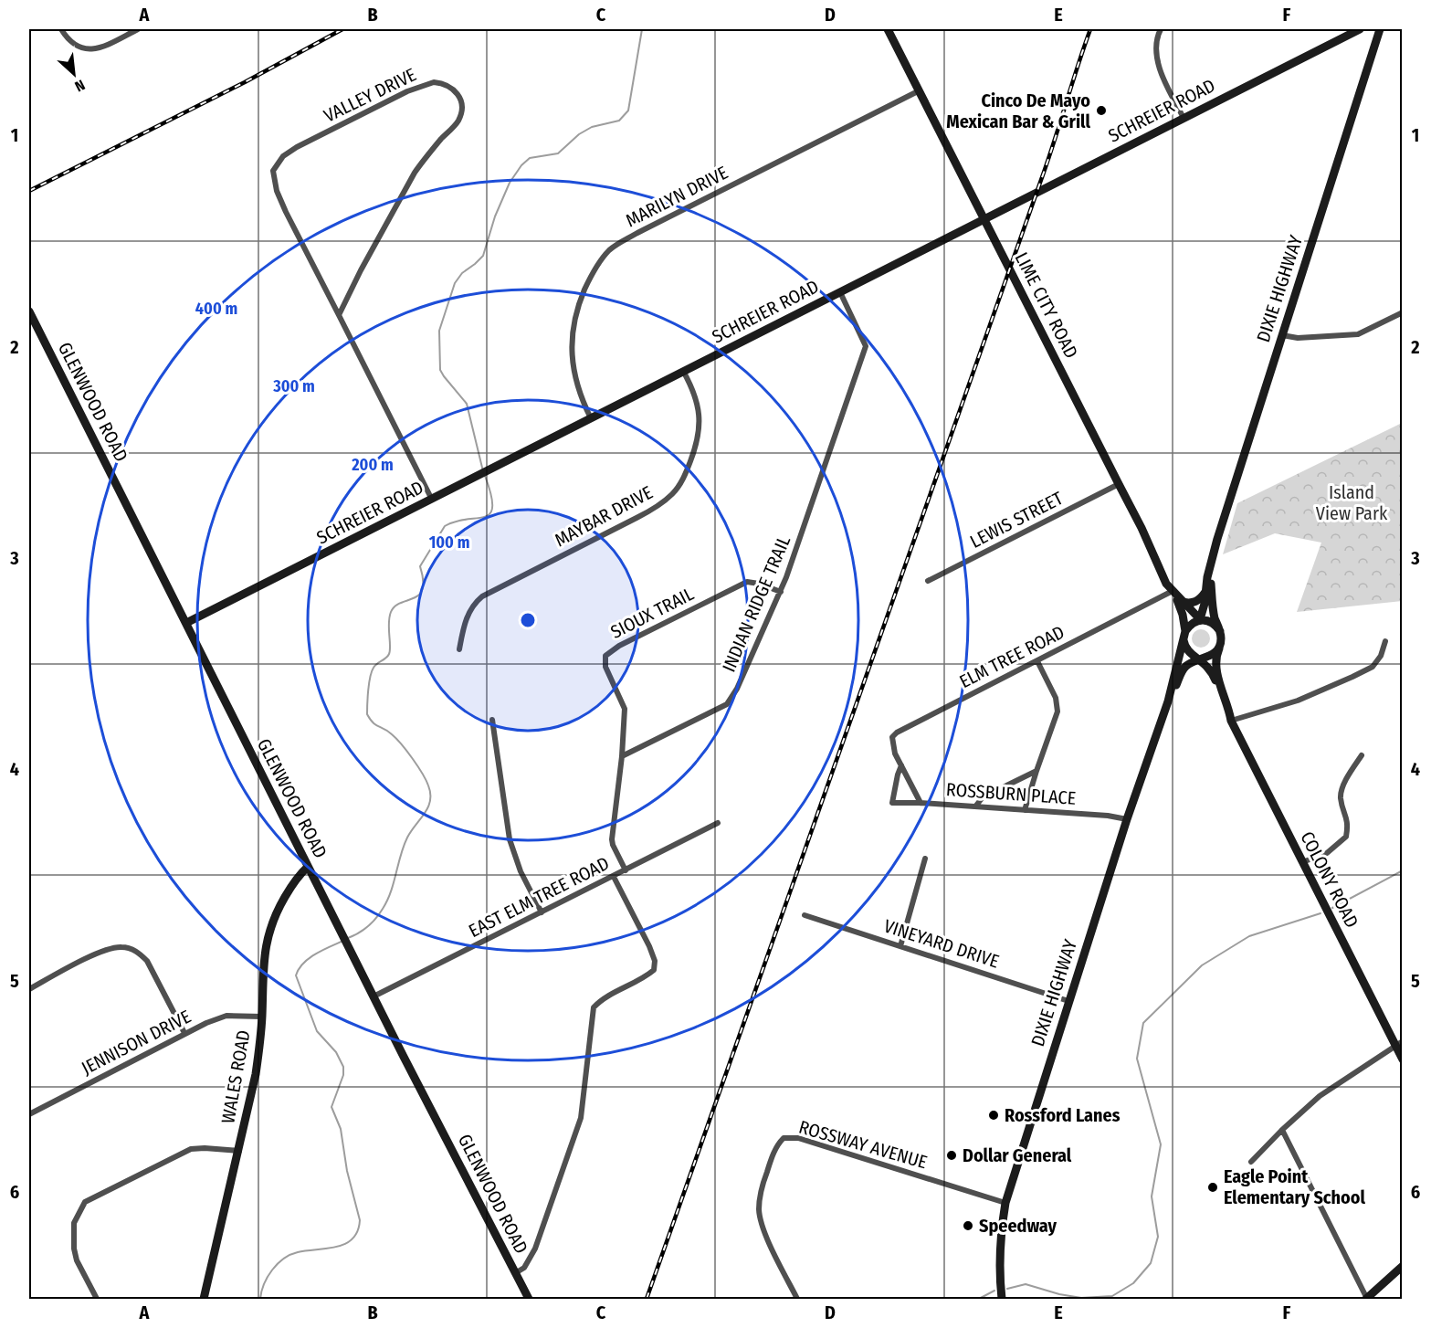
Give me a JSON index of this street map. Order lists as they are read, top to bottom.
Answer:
{
  "streets": {
    "street": [
      "VALLEY DRIVE",
      "SCHREIER ROAD",
      "MARILYN DRIVE",
      "DIXIE HIGHWAY",
      "LIME CITY ROAD",
      "GLENWOOD ROAD",
      "MAYBAR DRIVE",
      "LEWIS STREET",
      "INDIAN RIDGE TRAIL",
      "SIOUX TRAIL",
      "ELM TREE ROAD",
      "ROSSBURN PLACE",
      "COLONY ROAD",
      "EAST ELM TREE ROAD",
      "VINEYARD DRIVE",
      "JENNISON DRIVE",
      "WALES ROAD",
      "ROSSWAY AVENUE"
    ]
  },
  "crossings": [
    ["VALLEY DRIVE", "SCHREIER ROAD"],
    ["SCHREIER ROAD", "MARILYN DRIVE"],
    ["SCHREIER ROAD", "LIME CITY ROAD"],
    ["SCHREIER ROAD", "GLENWOOD ROAD"],
    ["SCHREIER ROAD", "MAYBAR DRIVE"],
    ["SCHREIER ROAD", "INDIAN RIDGE TRAIL"],
    ["MARILYN DRIVE", "LIME CITY ROAD"],
    ["DIXIE HIGHWAY", "LIME CITY ROAD"],
    ["DIXIE HIGHWAY", "ROSSBURN PLACE"],
    ["DIXIE HIGHWAY", "COLONY ROAD"],
    ["DIXIE HIGHWAY", "VINEYARD DRIVE"],
    ["DIXIE HIGHWAY", "ROSSWAY AVENUE"],
    ["LIME CITY ROAD", "LEWIS STREET"],
    ["LIME CITY ROAD", "ELM TREE ROAD"],
    ["LIME CITY ROAD", "COLONY ROAD"],
    ["GLENWOOD ROAD", "EAST ELM TREE ROAD"],
    ["GLENWOOD ROAD", "WALES ROAD"],
    ["INDIAN RIDGE TRAIL", "SIOUX TRAIL"],
    ["ELM TREE ROAD", "ROSSBURN PLACE"],
    ["JENNISON DRIVE", "WALES ROAD"]
  ],
  "parks": ["Island View Park"],
  "places": [
    "Cinco De Mayo Mexican Bar & Grill",
    "Rossford Lanes",
    "Dollar General",
    "Eagle Point Elementary School",
    "Speedway"
  ],
  "north": "bottom right",
  "grid": {
    "columns": [
      "A",
      "B",
      "C",
      "D",
      "E",
      "F"
    ],
    "rows": [
      "1",
      "2",
      "3",
      "4",
      "5",
      "6"
    ]
  },
  "rings": [
    "400 m",
    "300 m",
    "200 m",
    "100 m"
  ]
}
